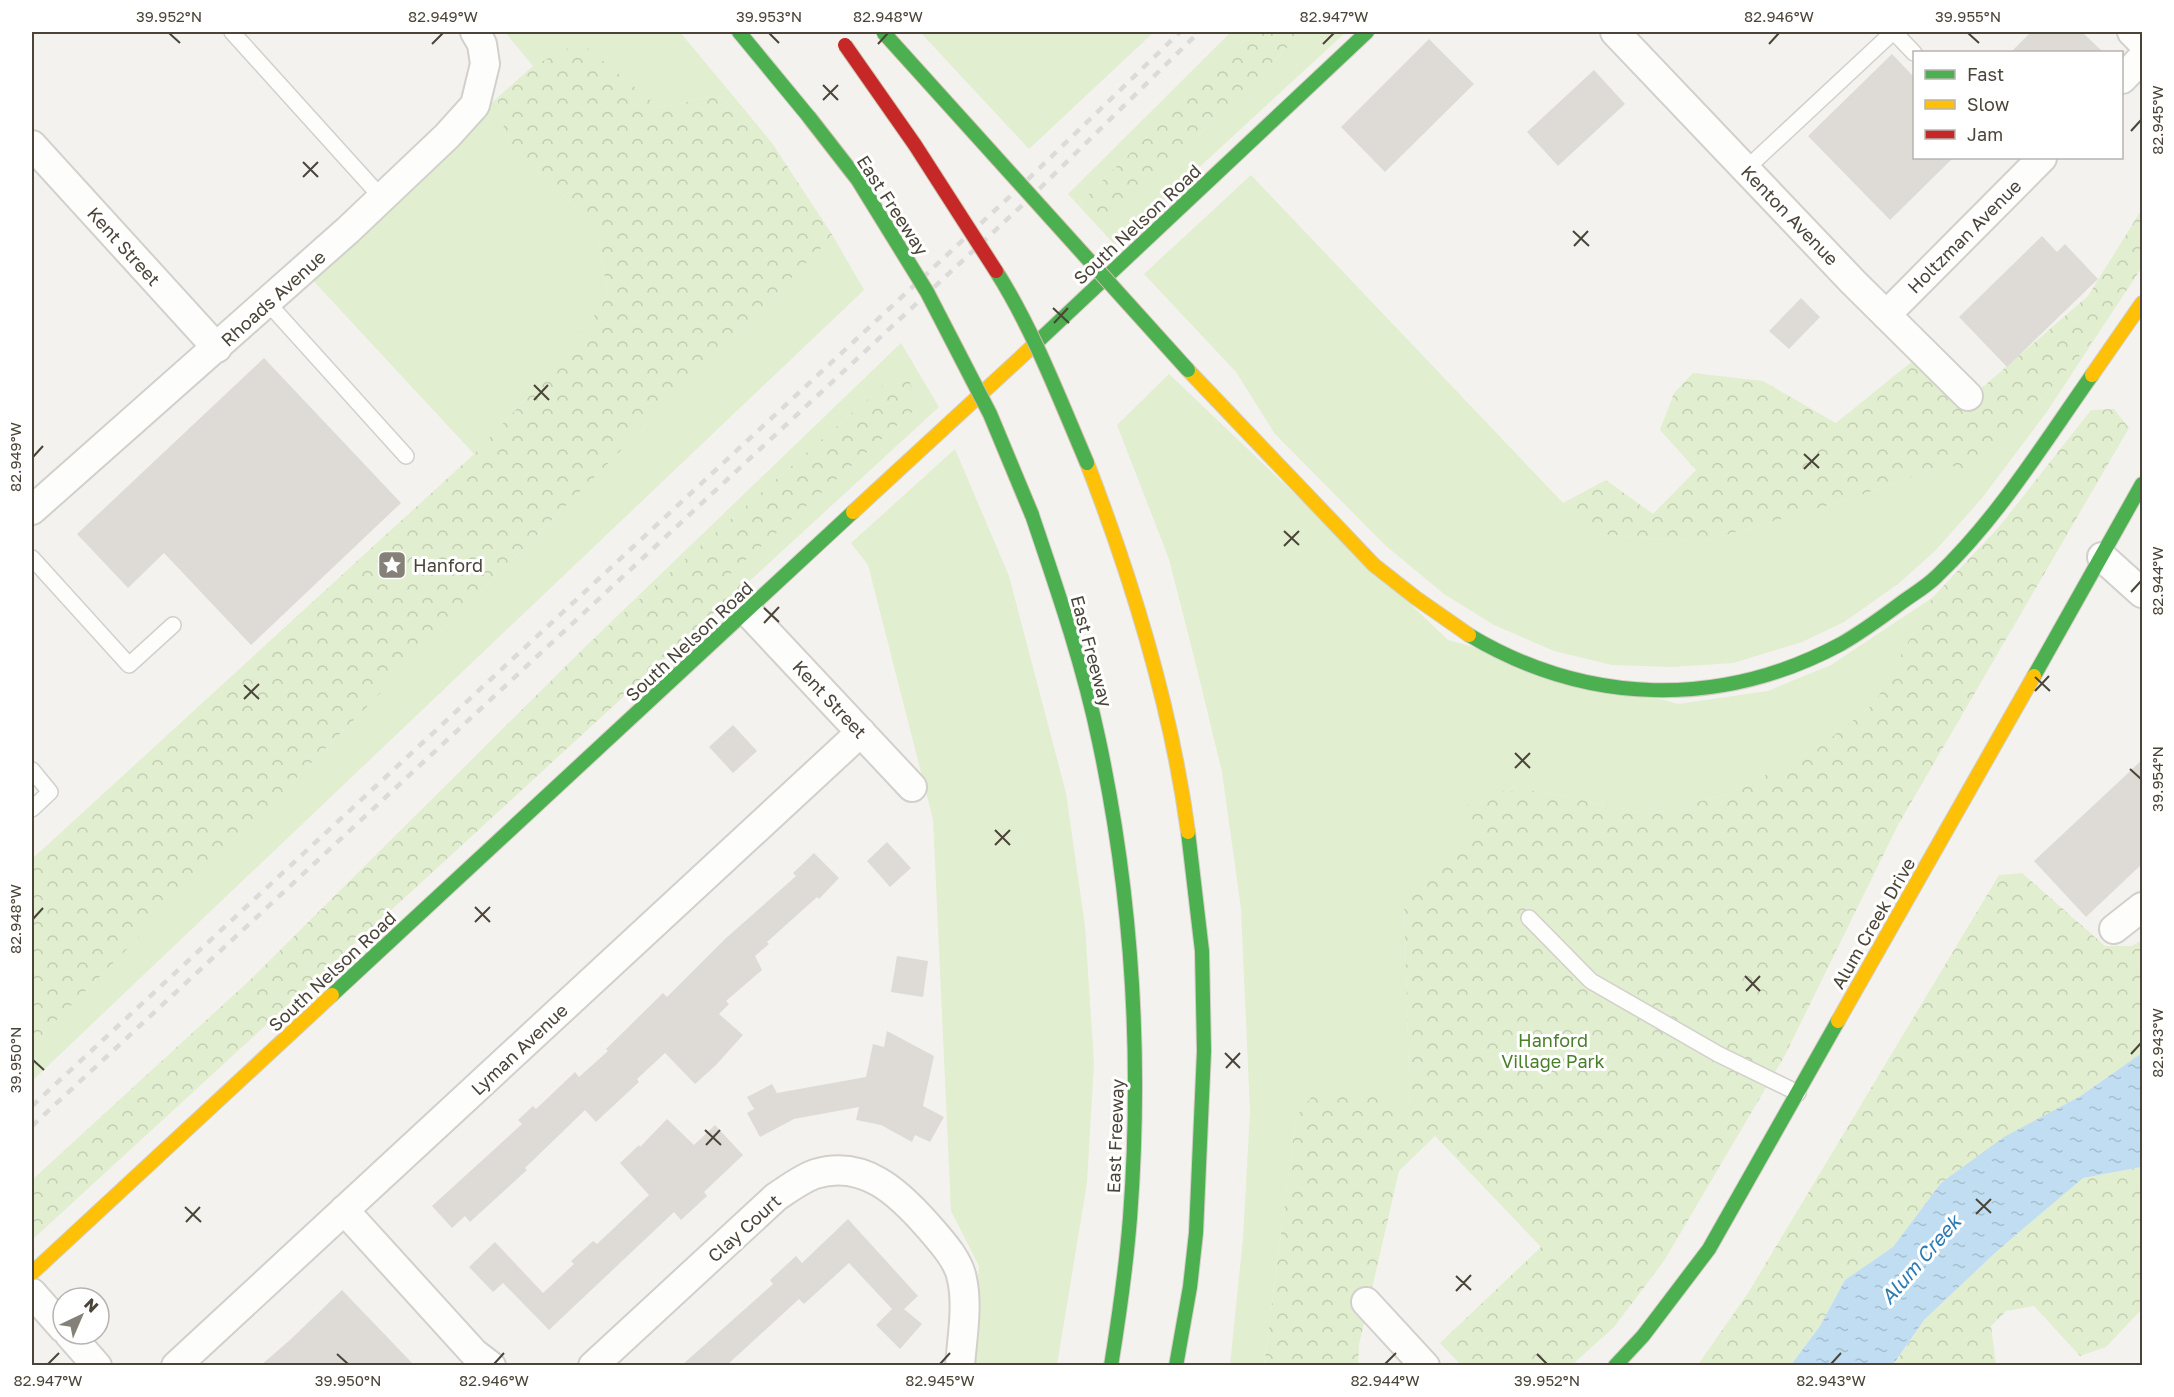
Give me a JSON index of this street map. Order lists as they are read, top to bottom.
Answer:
{
  "streets": {
    "main road": ["East Freeway", "South Nelson Road", "Alum Creek Drive"],
    "street": [
      "Kenton Avenue",
      "Holtzman Avenue",
      "Kent Street",
      "Rhoads Avenue",
      "Lyman Avenue",
      "Clay Court"
    ]
  },
  "crossings": [
    ["Kenton Avenue", "Holtzman Avenue"],
    ["South Nelson Road", "Kent Street"],
    ["Kent Street", "Rhoads Avenue"],
    ["Kent Street", "Lyman Avenue"]
  ],
  "water": ["Alum Creek"],
  "parks": ["Hanford Village Park"],
  "places": {
    "place": ["Hanford"]
  },
  "legend": ["Fast", "Slow", "Jam"],
  "north": "top right",
  "coordinates": [
    "39.952°N",
    "82.949°W",
    "39.953°N",
    "82.948°W",
    "82.947°W",
    "82.946°W",
    "39.955°N",
    "82.945°W",
    "82.944°W",
    "39.954°N",
    "82.943°W",
    "39.950°N"
  ]
}
